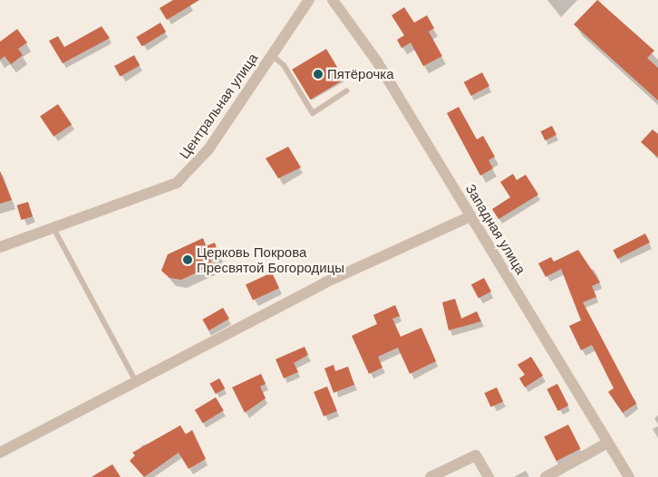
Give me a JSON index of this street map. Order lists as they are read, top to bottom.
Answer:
{
  "streets": {
    "street": ["Центральная улица", "Западная улица"]
  },
  "places": ["Пятёрочка", "Церковь Покрова Пресвятой Богородицы"]
}
